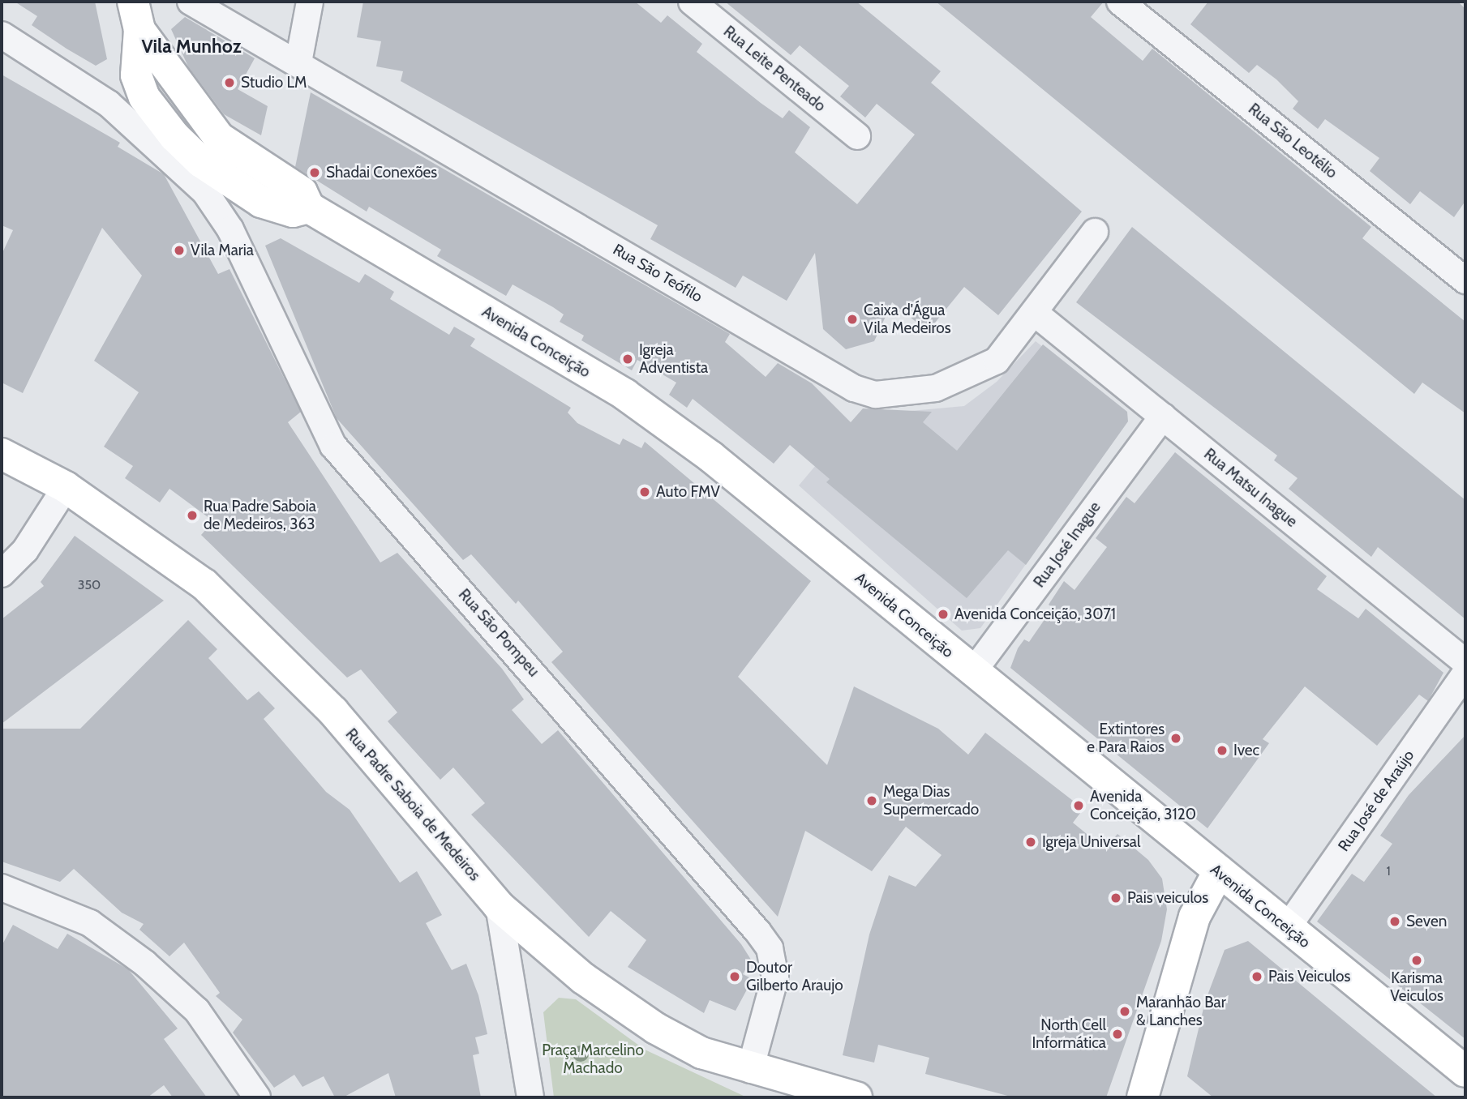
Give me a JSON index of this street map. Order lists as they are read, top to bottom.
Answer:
{
  "streets": {
    "main road": ["Avenida Conceição", "Rua Padre Saboia de Medeiros"],
    "street": [
      "Rua Leite Penteado",
      "Rua São Leotélio",
      "Rua São Teófilo",
      "Rua Matsu Inague",
      "Rua José Inague",
      "Rua São Pompeu",
      "Rua José de Araújo"
    ]
  },
  "crossings": [
    ["Rua São Teófilo", "Rua Matsu Inague"],
    ["Avenida Conceição", "Rua José Inague"],
    ["Avenida Conceição", "Rua São Pompeu"],
    ["Avenida Conceição", "Rua José de Araújo"],
    ["Rua Matsu Inague", "Rua José Inague"],
    ["Rua São Pompeu", "Rua Padre Saboia de Medeiros"]
  ],
  "districts": ["Vila Munhoz"],
  "parks": ["Praça Marcelino Machado"],
  "places": [
    "Studio LM",
    "Shadai Conexões",
    "Vila Maria",
    "Caixa d'Água Vila Medeiros",
    "Igreja Adventista",
    "Auto FMV",
    "Rua Padre Saboia de Medeiros, 363",
    "Avenida Conceição, 3071",
    "Extintores e Para Raios",
    "Ivec",
    "Mega Dias Supermercado",
    "Avenida Conceição, 3120",
    "Igreja Universal",
    "Pais veiculos",
    "Seven",
    "Karisma Veiculos",
    "Doutor Gilberto Araujo",
    "Pais Veiculos",
    "Maranhão Bar & Lanches",
    "North Cell Informática"
  ],
  "house_numbers": ["350", "1"]
}
